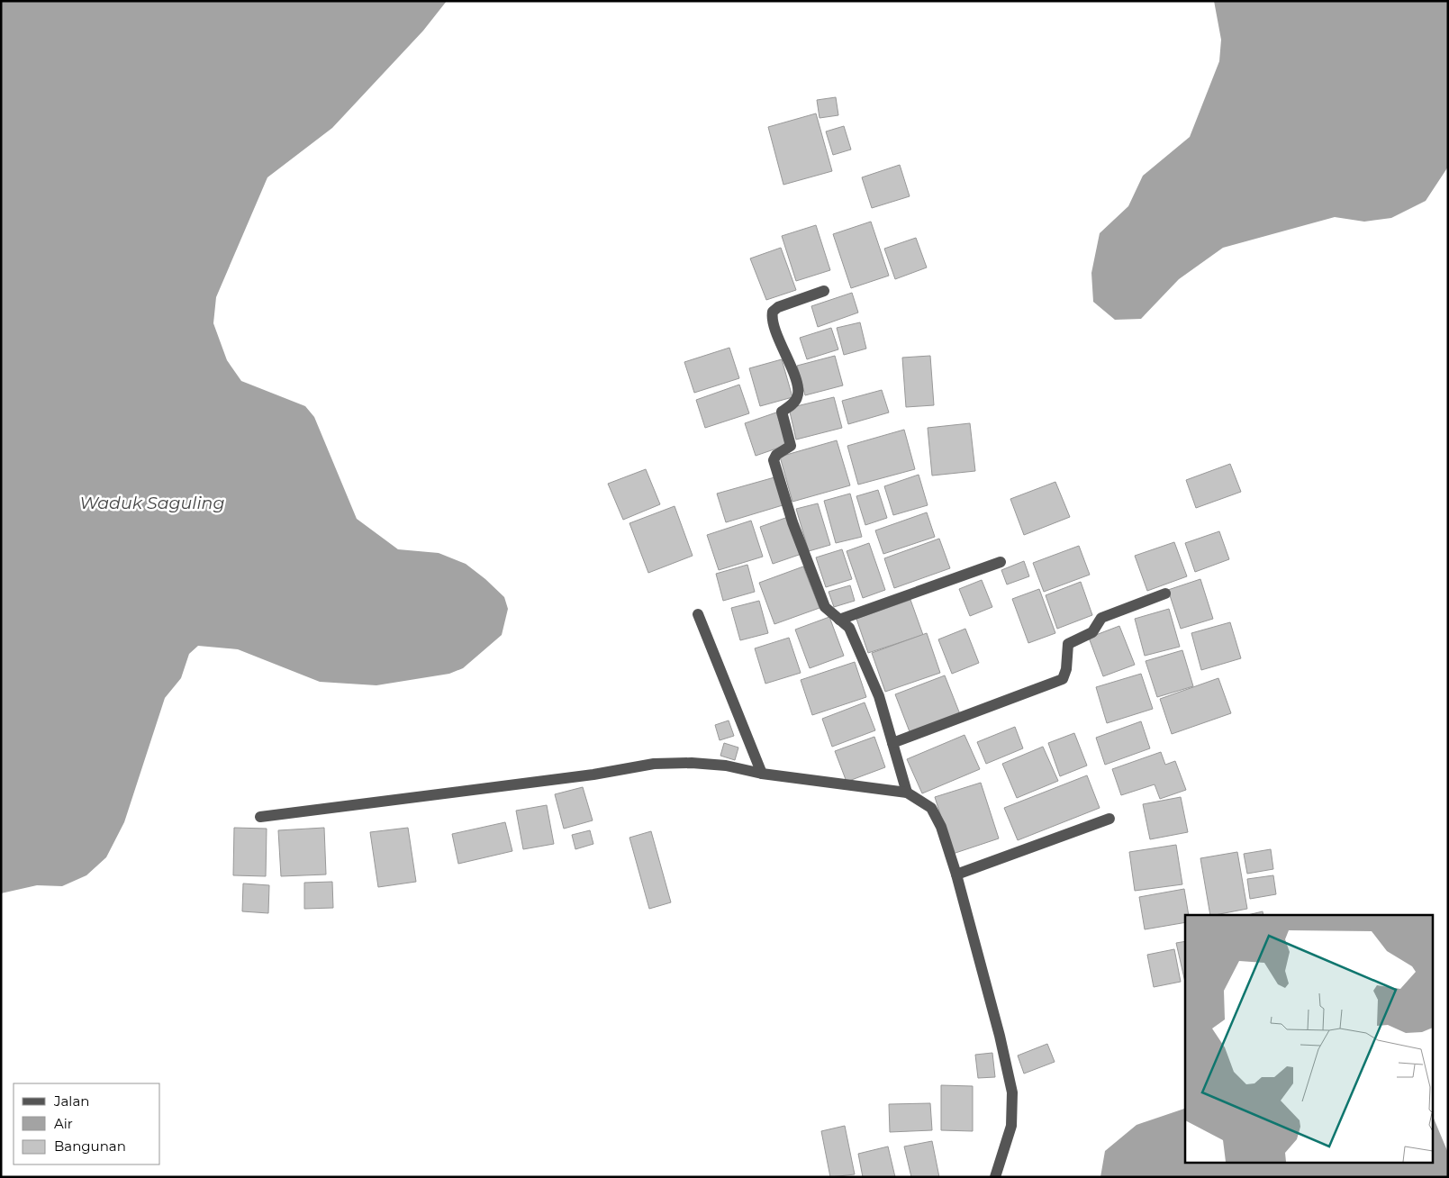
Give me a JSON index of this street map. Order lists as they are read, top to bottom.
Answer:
{
  "water": ["Waduk Saguling"],
  "legend": ["Jalan", "Air", "Bangunan"]
}
